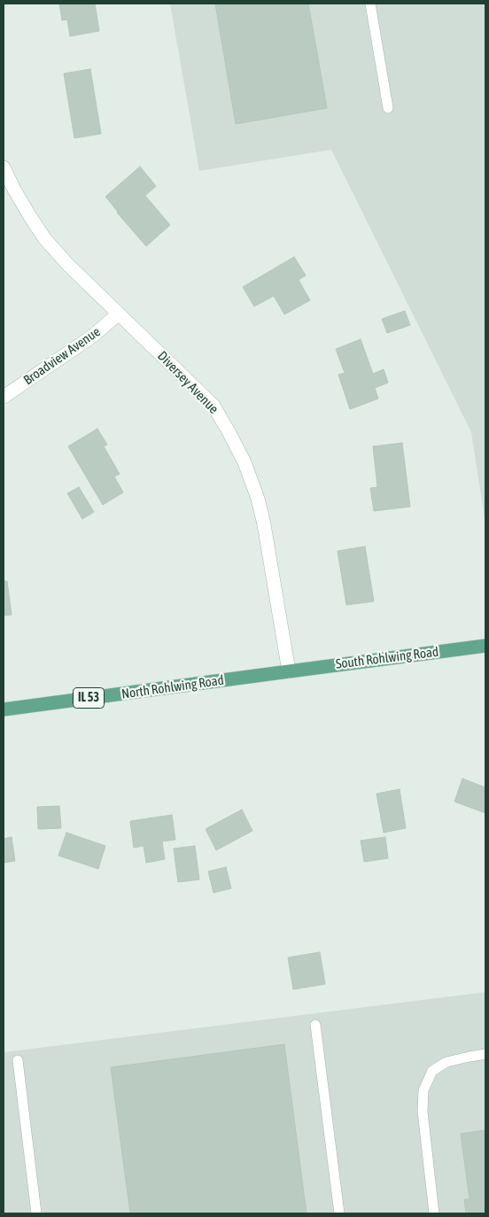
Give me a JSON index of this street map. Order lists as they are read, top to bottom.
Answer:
{
  "streets": {
    "main road": ["South Rohlwing Road", "North Rohlwing Road", "IL 53"],
    "street": ["Broadview Avenue", "Diversey Avenue"]
  },
  "crossings": [
    ["Broadview Avenue", "Diversey Avenue"],
    ["Diversey Avenue", "South Rohlwing Road"],
    ["Diversey Avenue", "North Rohlwing Road"],
    ["South Rohlwing Road", "North Rohlwing Road"]
  ]
}
